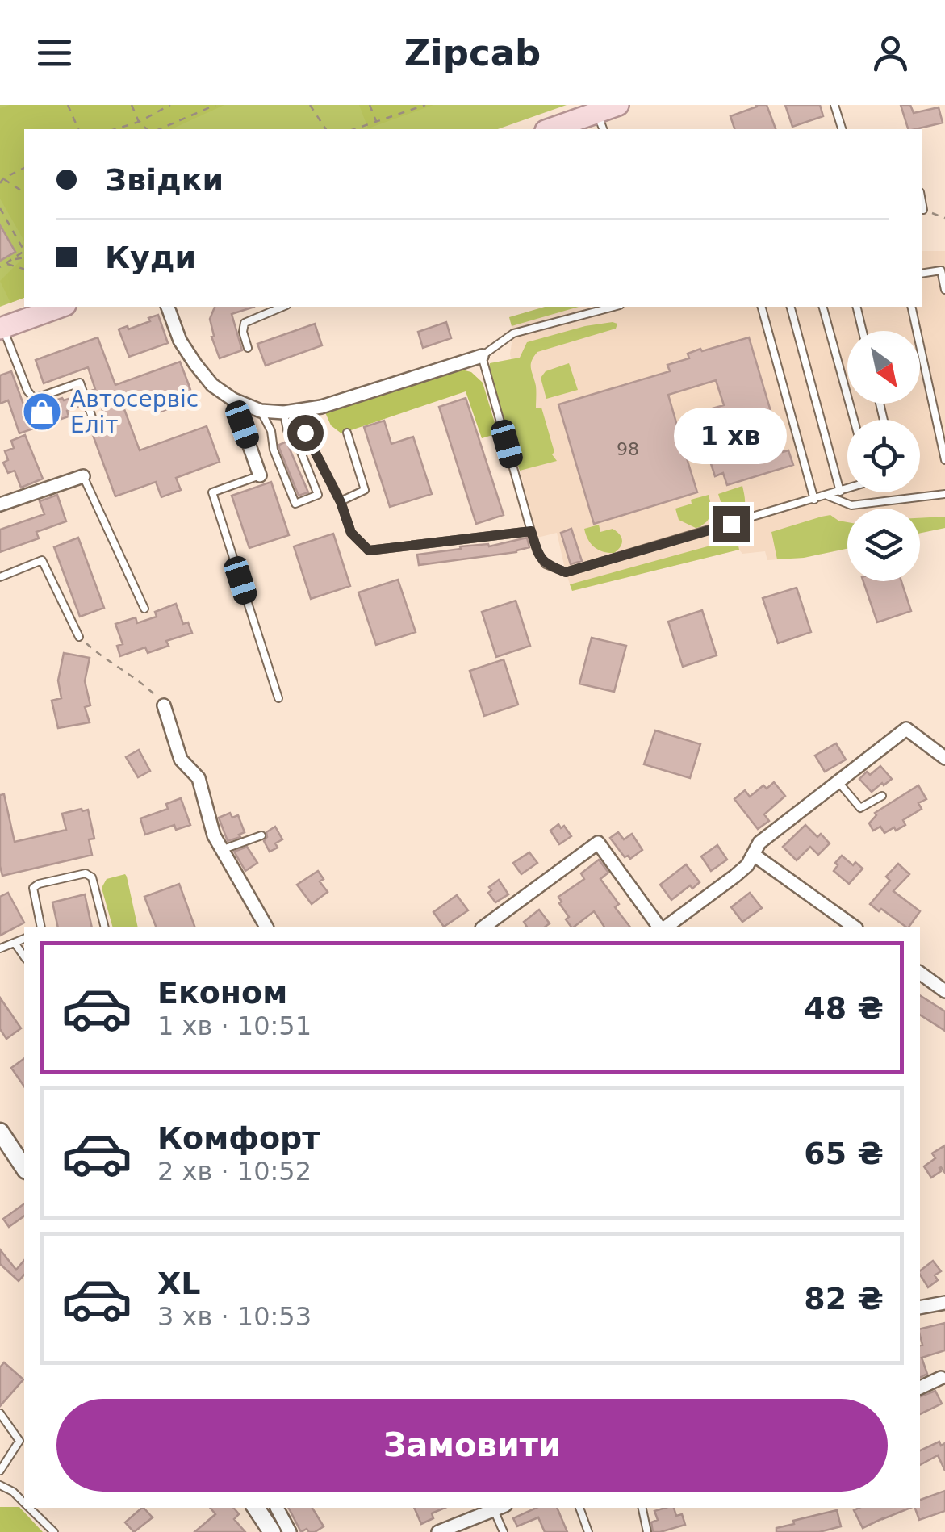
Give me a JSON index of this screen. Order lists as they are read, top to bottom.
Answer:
{
  "places": {
    "shop": ["Автосервіс Еліт"]
  },
  "house_numbers": ["98"],
  "north": "bottom right",
  "page": {
    "header": "Zipcab",
    "banner": ["Звідки", "Куди"],
    "bubble": "1 хв",
    "list": [
      {
        "name": "Економ",
        "note": "1 хв · 10:51",
        "value": "48 ₴"
      },
      {
        "name": "Комфорт",
        "note": "2 хв · 10:52",
        "value": "65 ₴"
      },
      {
        "name": "XL",
        "note": "3 хв · 10:53",
        "value": "82 ₴"
      }
    ],
    "buttons": "Замовити"
  }
}
